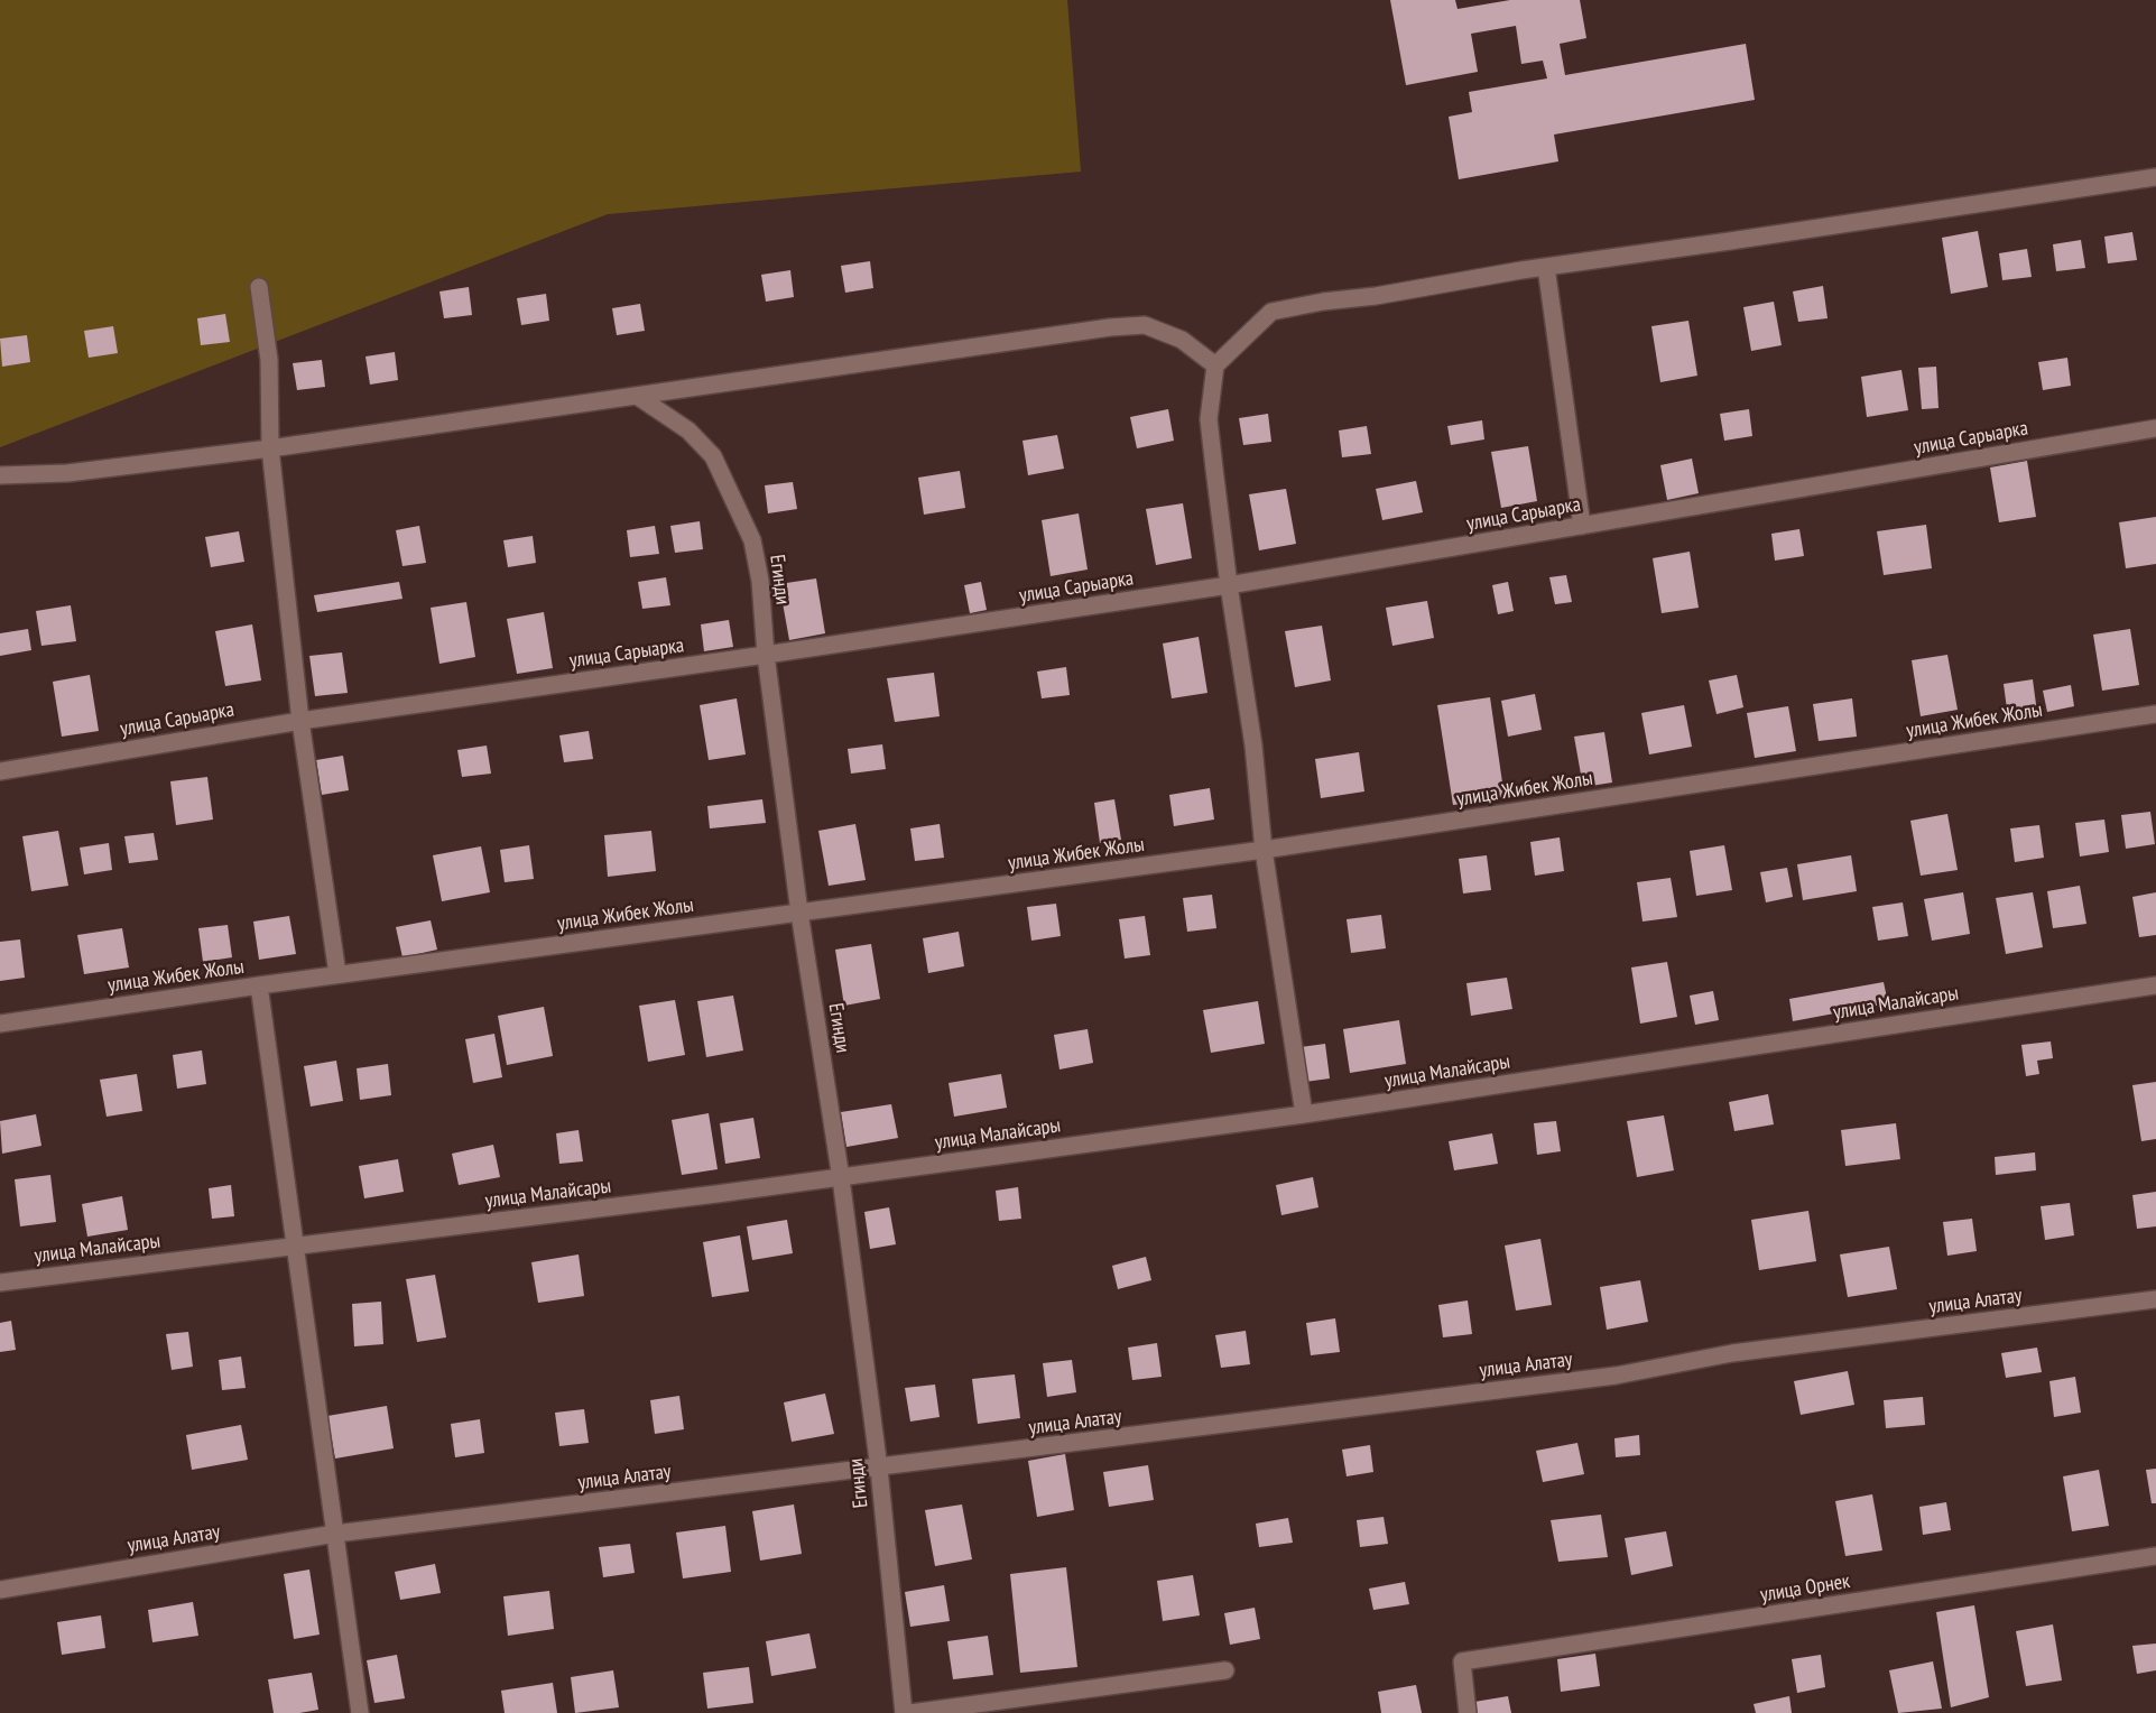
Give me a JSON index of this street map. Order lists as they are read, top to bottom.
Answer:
{
  "streets": {
    "street": [
      "улица Сарыарка",
      "Егинди",
      "улица Жибек Жолы",
      "улица Малайсары",
      "улица Алатау",
      "улица Орнек"
    ]
  },
  "crossings": [
    ["улица Сарыарка", "Егинди"],
    ["Егинди", "улица Жибек Жолы"],
    ["Егинди", "улица Малайсары"],
    ["Егинди", "улица Алатау"]
  ]
}
